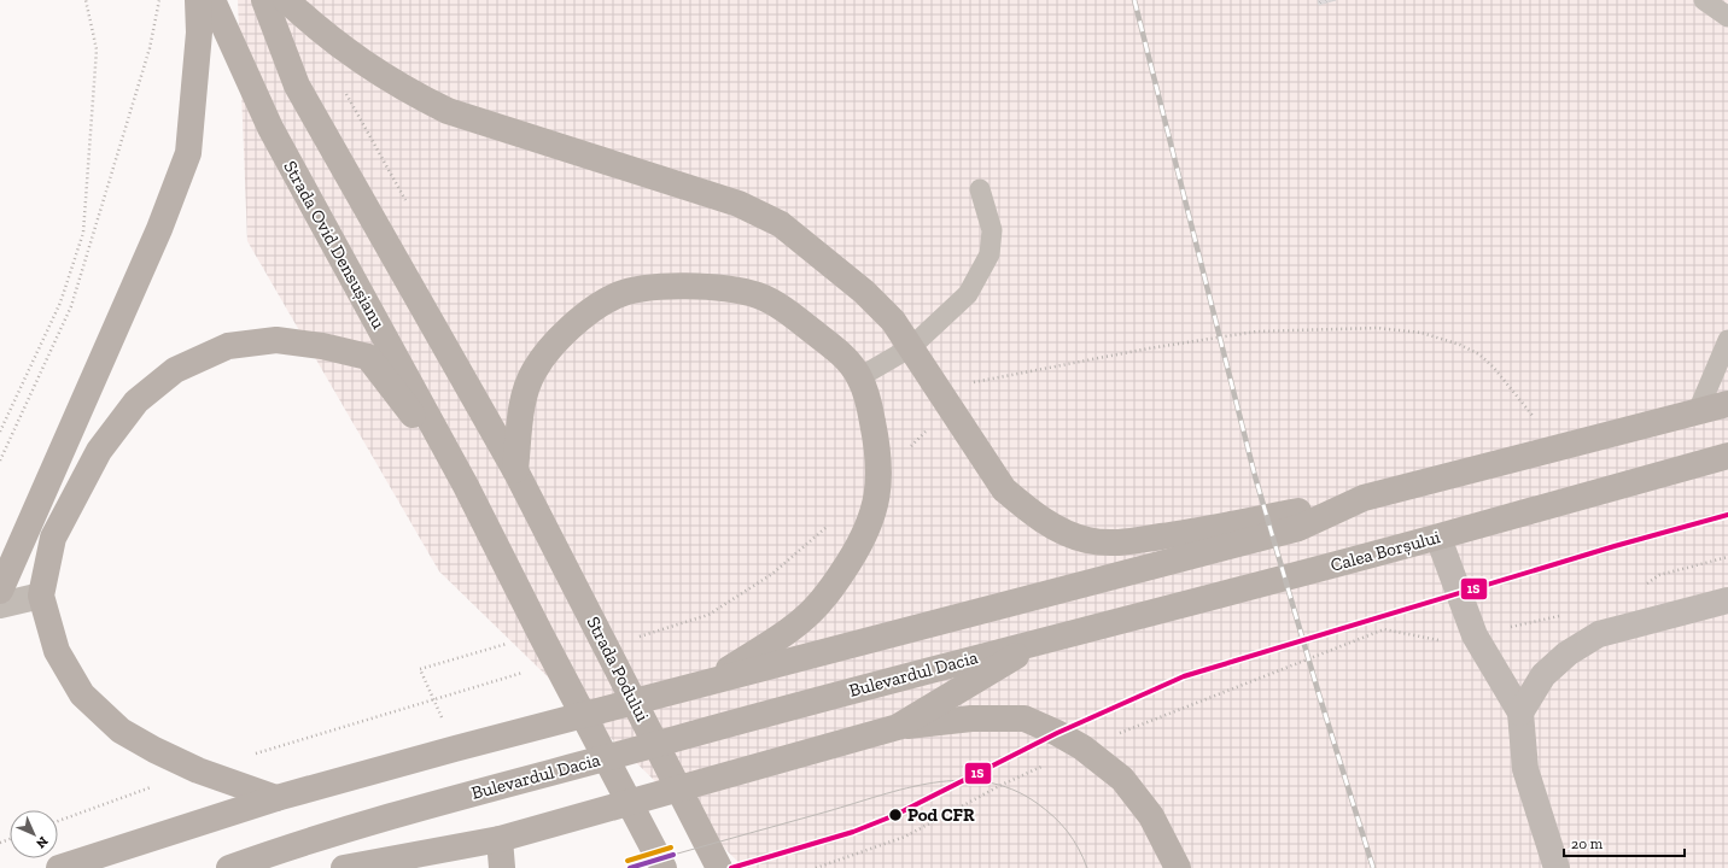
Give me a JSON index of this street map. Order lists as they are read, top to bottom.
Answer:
{
  "streets": {
    "main road": [
      "Strada Ovid Densușianu",
      "Calea Borșului",
      "Strada Podului",
      "Bulevardul Dacia"
    ]
  },
  "crossings": [
    ["Calea Borșului", "Bulevardul Dacia"]
  ],
  "places": ["Pod CFR"],
  "lines": ["transit line 1S"],
  "scale_bar": "20 m",
  "north": "bottom right"
}
